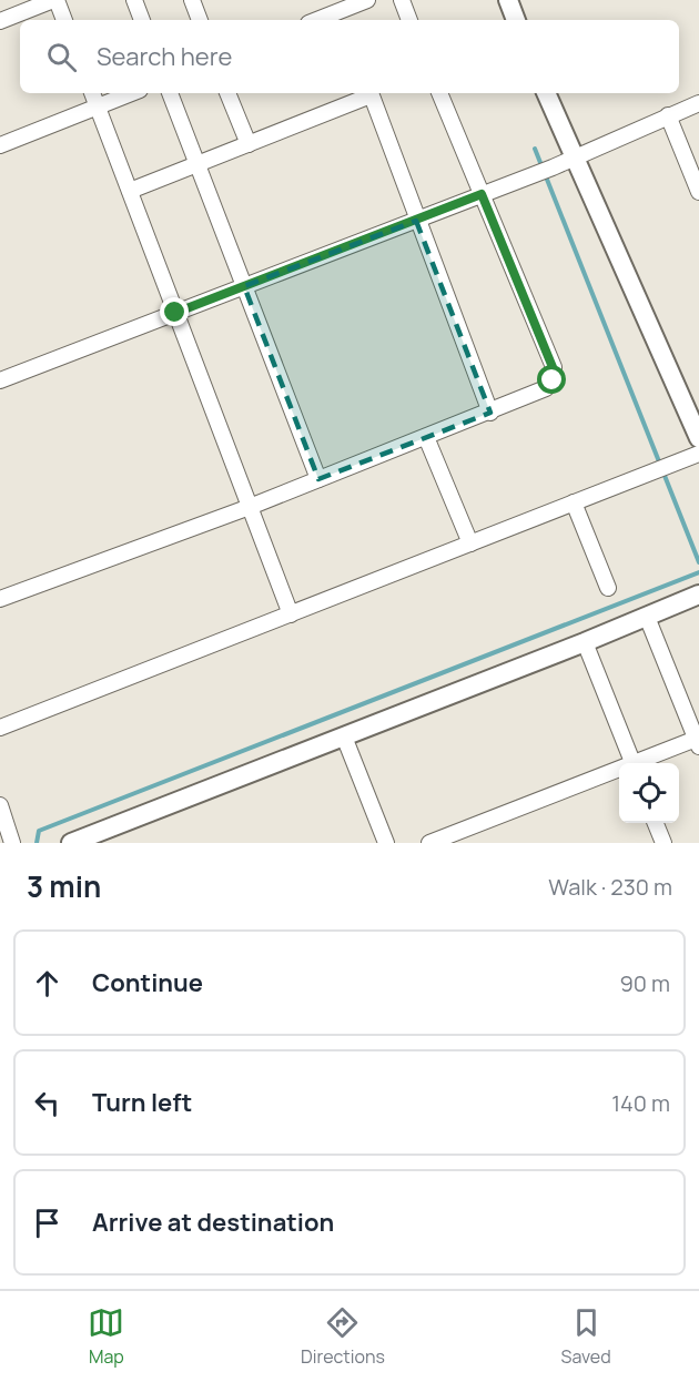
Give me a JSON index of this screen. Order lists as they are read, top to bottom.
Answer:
{
  "page": {
    "search": "Search here",
    "heading": ["3 min", "Walk · 230 m"],
    "list": [
      ["Continue", "90 m"],
      ["Turn left", "140 m"],
      "Arrive at destination"
    ],
    "nav": ["Map", "Directions", "Saved"]
  }
}
